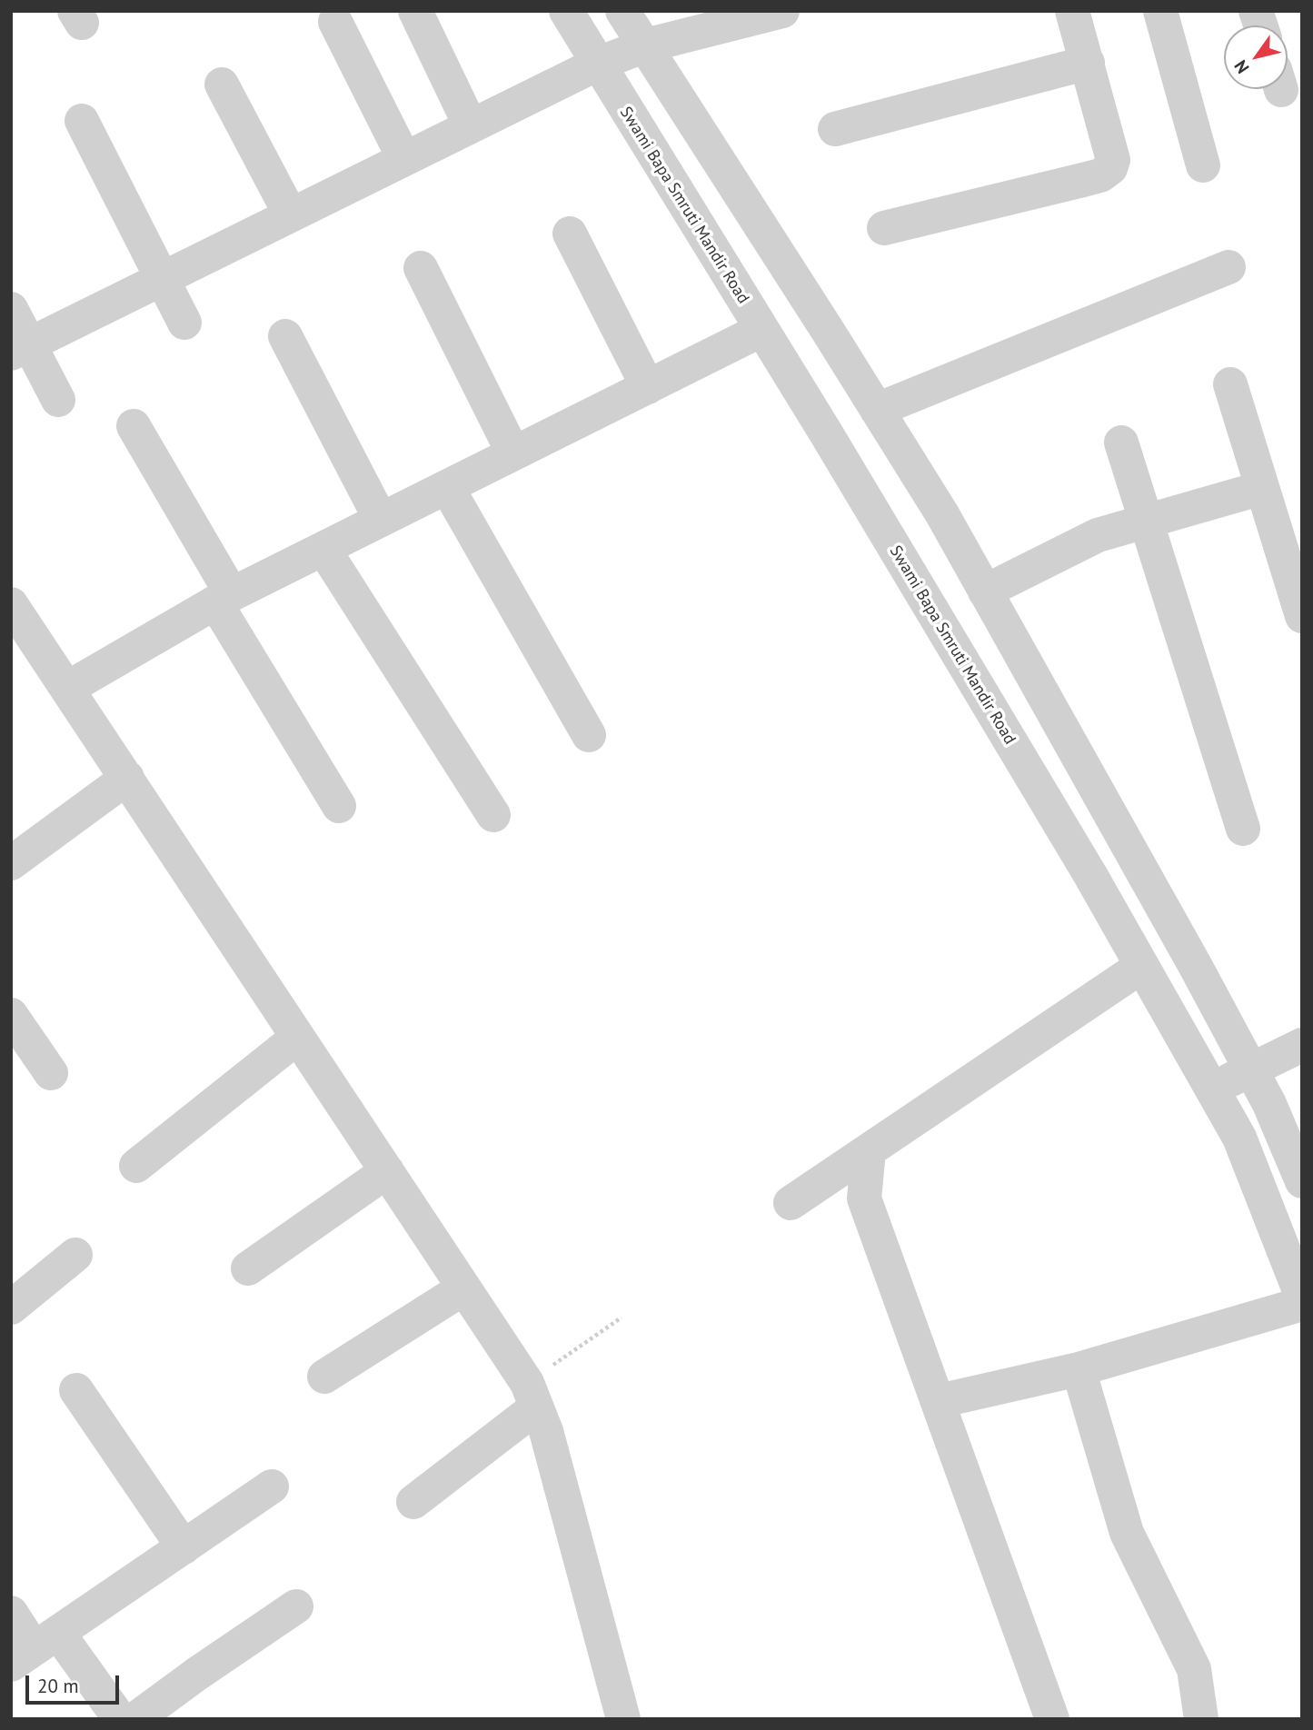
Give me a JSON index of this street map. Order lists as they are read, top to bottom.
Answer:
{
  "streets": {
    "street": ["Swami Bapa Smruti Mandir Road"]
  },
  "scale_bar": "20 m",
  "north": "bottom left"
}
